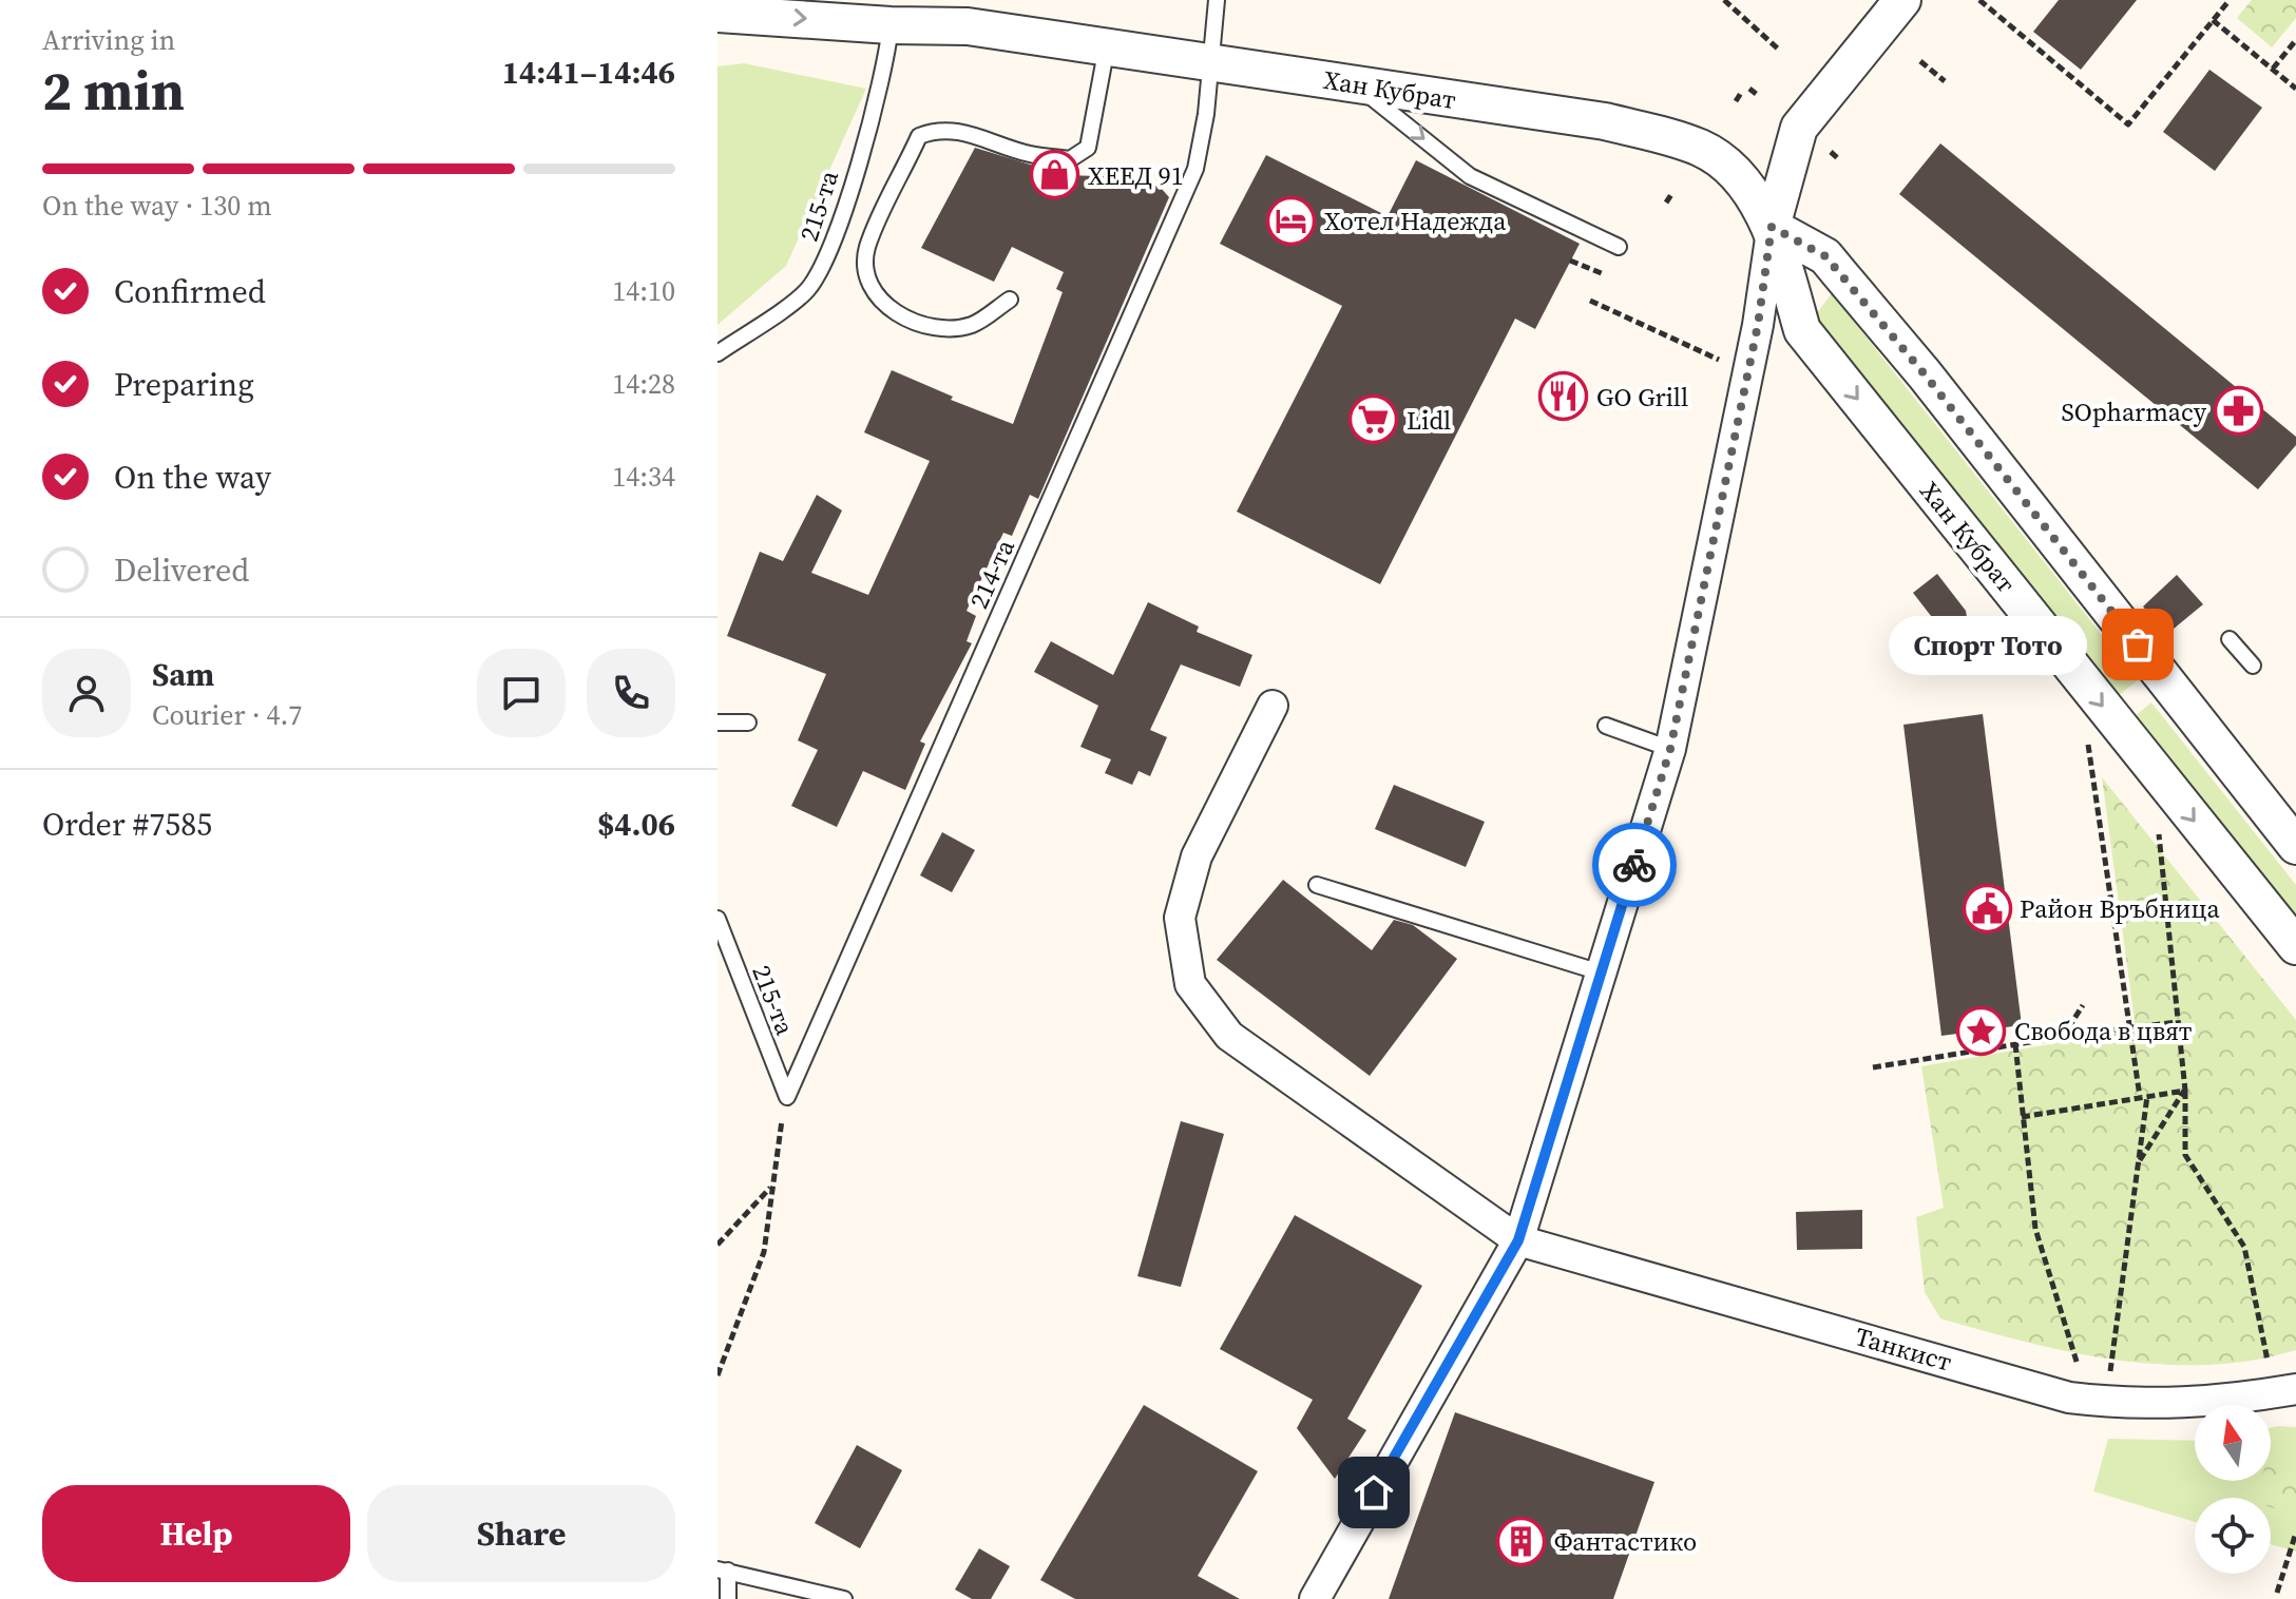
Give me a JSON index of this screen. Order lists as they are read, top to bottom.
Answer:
{
  "streets": {
    "street": ["Хан Кубрат", "Танкист"],
    "lane": ["215-та", "214-та"]
  },
  "crossings": [
    ["Хан Кубрат", "215-та"],
    ["Хан Кубрат", "214-та"],
    ["215-та", "214-та"]
  ],
  "places": {
    "shop": ["ХЕЕД 91"],
    "hotel": ["Хотел Надежда"],
    "restaurant": ["GO Grill"],
    "pharmacy": ["SOpharmacy"],
    "supermarket": ["Lidl"],
    "other": ["Спорт Тото"],
    "public building": ["Район Връбница"],
    "place": ["Свобода в цвят"],
    "building": ["Фантастико"]
  },
  "north": "top",
  "page": {
    "heading": ["2 min", "Arriving in", "14:41–14:46"],
    "panel": [
      "Sam",
      "Courier · 4.7",
      "Order #7585",
      "$4.06"
    ],
    "bar": "On the way · 130 m",
    "list": [
      ["Confirmed", "14:10"],
      ["Preparing", "14:28"],
      ["On the way", "14:34"],
      "Delivered"
    ],
    "bubble": "Спорт Тото",
    "buttons": ["Help", "Share"]
  }
}
